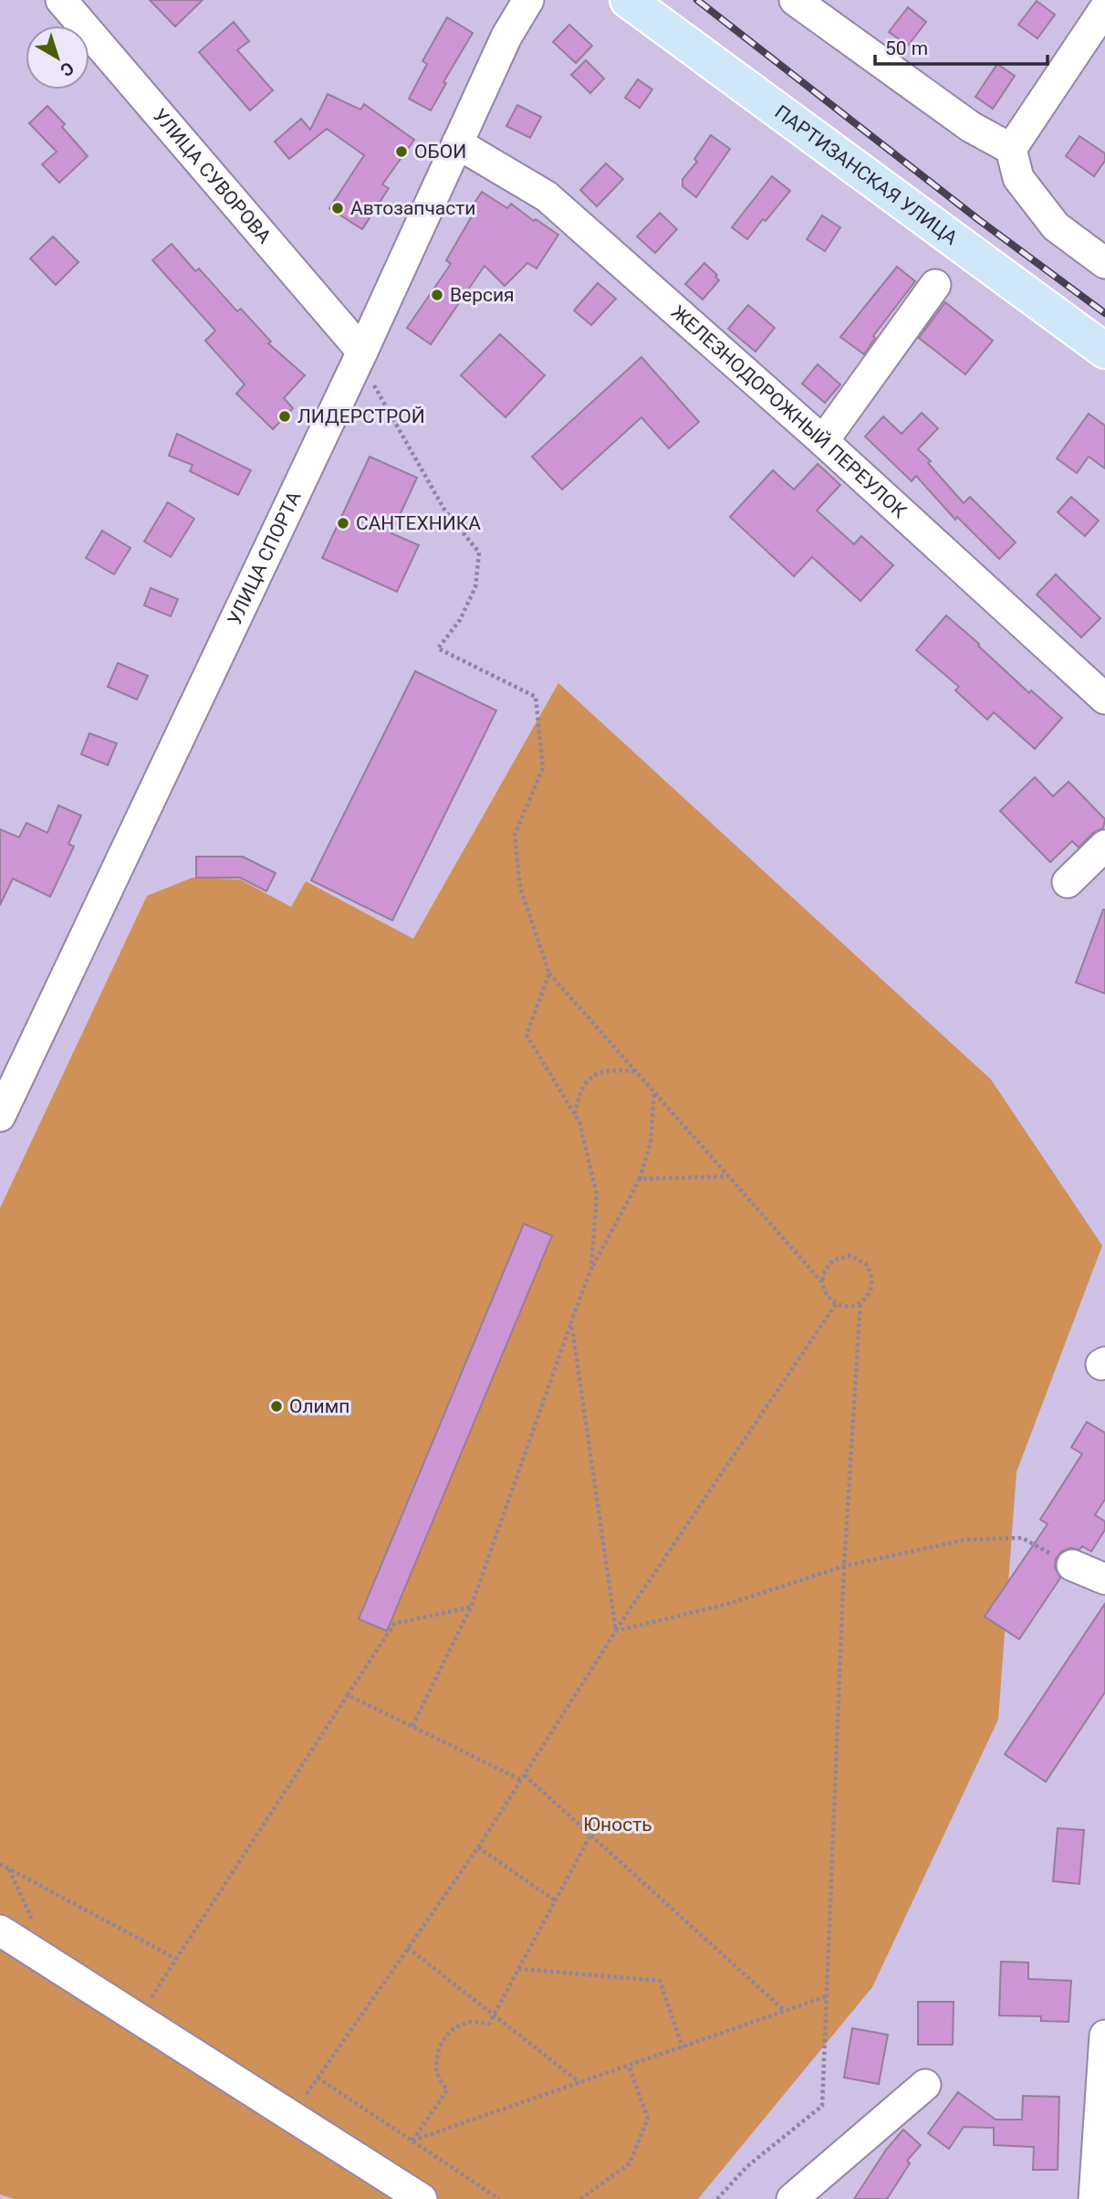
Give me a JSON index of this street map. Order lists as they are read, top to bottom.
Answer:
{
  "streets": {
    "main road": ["ПАРТИЗАНСКАЯ УЛИЦА"],
    "street": ["УЛИЦА СУВОРОВА", "ЖЕЛЕЗНОДОРОЖНЫЙ ПЕРЕУЛОК", "УЛИЦА СПОРТА"]
  },
  "crossings": [
    ["УЛИЦА СУВОРОВА", "УЛИЦА СПОРТА"],
    ["ЖЕЛЕЗНОДОРОЖНЫЙ ПЕРЕУЛОК", "УЛИЦА СПОРТА"]
  ],
  "parks": ["Юность"],
  "places": [
    "ОБОИ",
    "Автозапчасти",
    "Версия",
    "ЛИДЕРСТРОЙ",
    "САНТЕХНИКА",
    "Олимп"
  ],
  "scale_bar": "50 m",
  "north": "bottom right"
}
